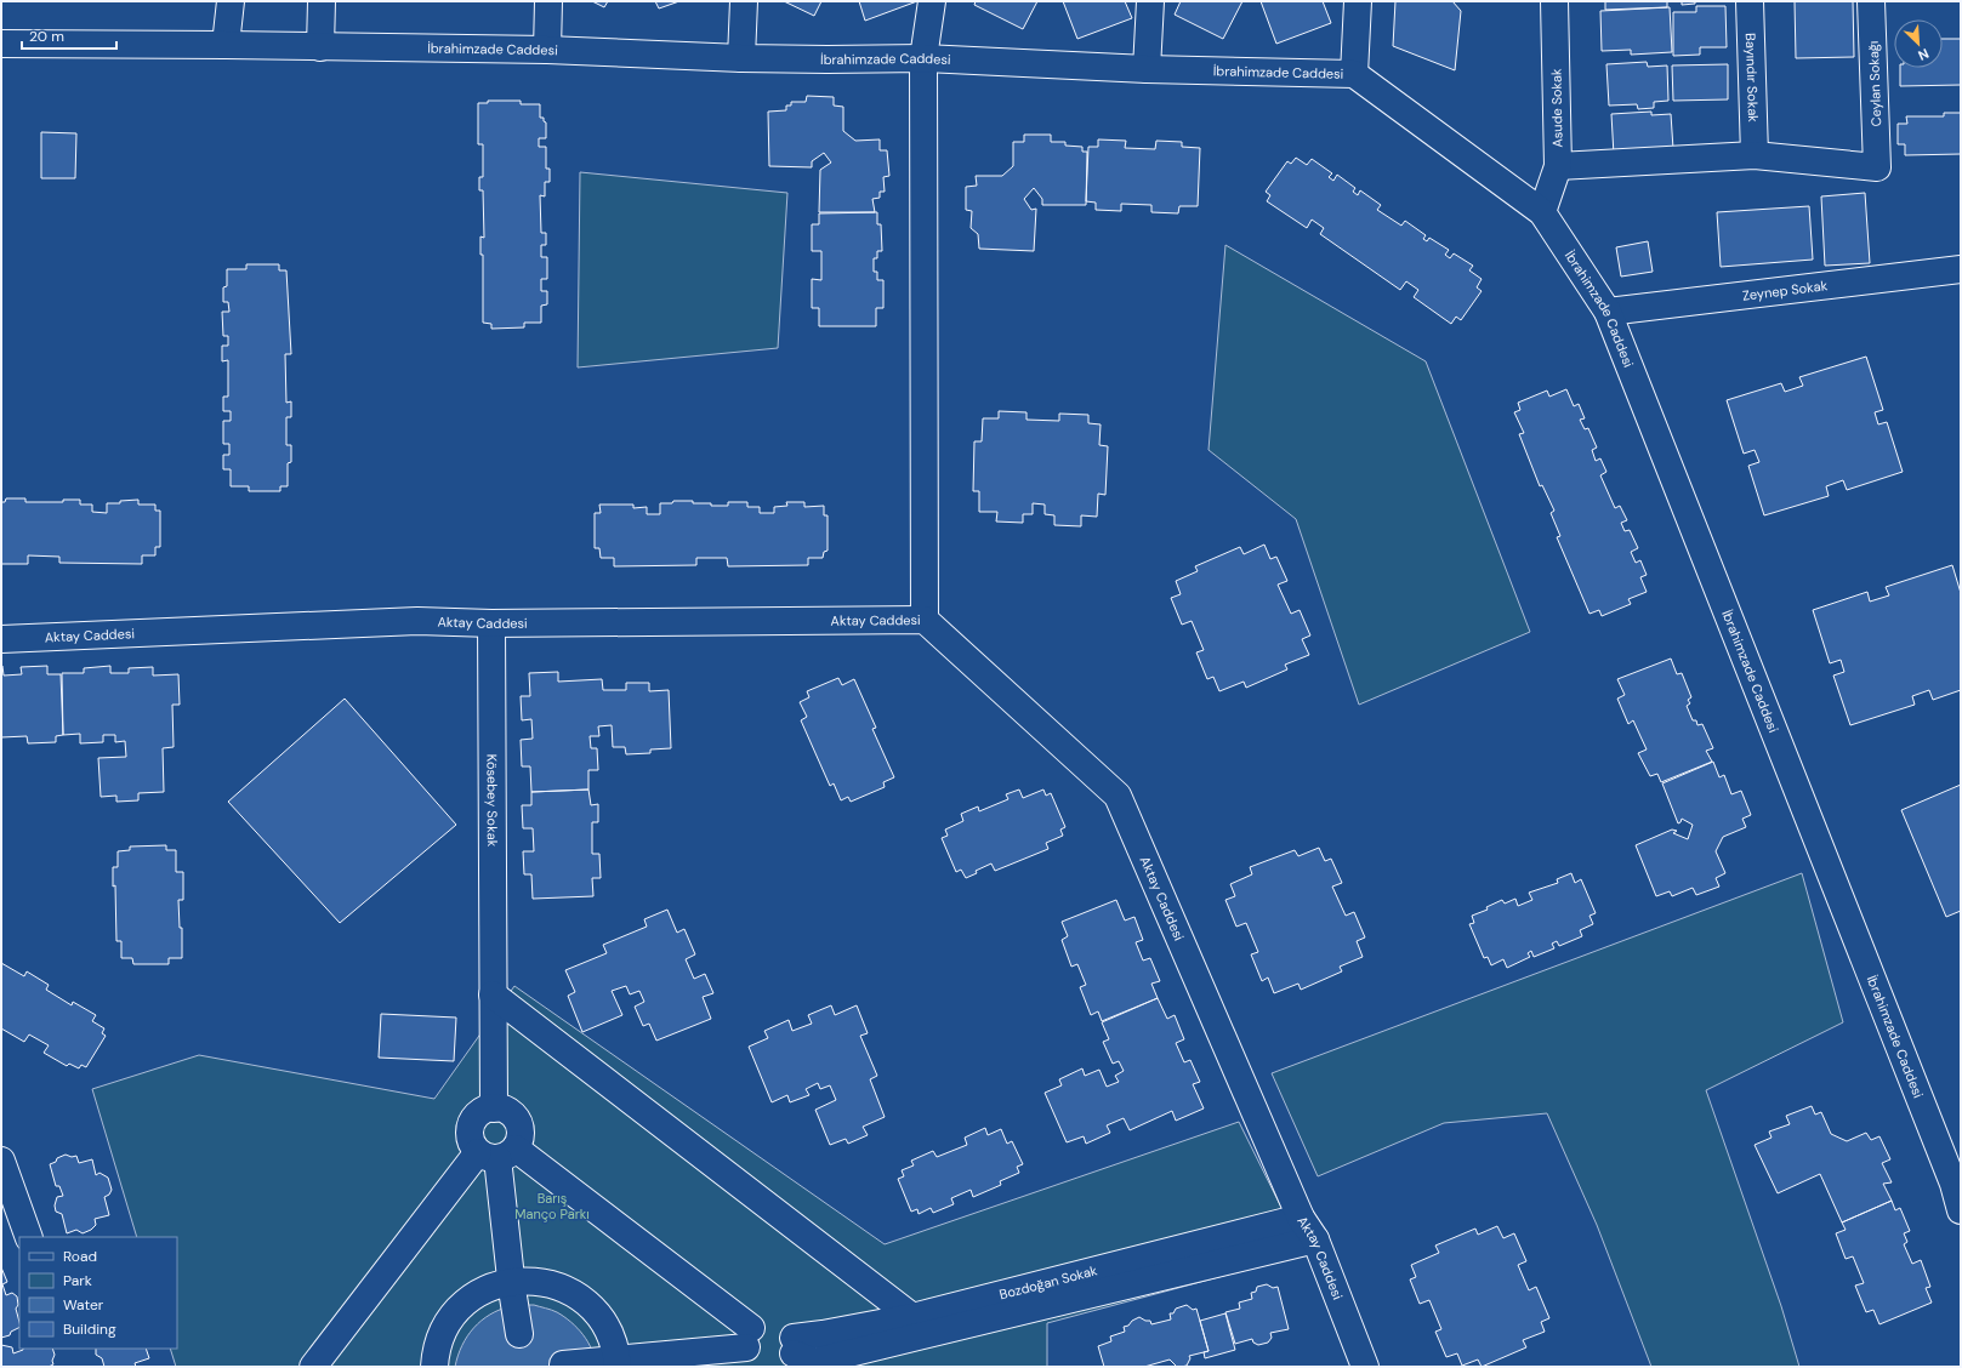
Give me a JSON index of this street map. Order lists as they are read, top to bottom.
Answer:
{
  "streets": {
    "street": [
      "İbrahimzade Caddesi",
      "Bayındır Sokak",
      "Ceylan Sokağı",
      "Asude Sokak",
      "Zeynep Sokak",
      "Aktay Caddesi",
      "Kösebey Sokak",
      "Bozdoğan Sokak"
    ]
  },
  "crossings": [
    ["İbrahimzade Caddesi", "Asude Sokak"],
    ["İbrahimzade Caddesi", "Zeynep Sokak"],
    ["Bayındır Sokak", "Ceylan Sokağı"],
    ["Aktay Caddesi", "Kösebey Sokak"],
    ["Aktay Caddesi", "Bozdoğan Sokak"]
  ],
  "parks": ["Barış Manço Parkı"],
  "legend": [
    "Road",
    "Park",
    "Water",
    "Building"
  ],
  "scale_bar": "20 m",
  "north": "bottom right"
}
